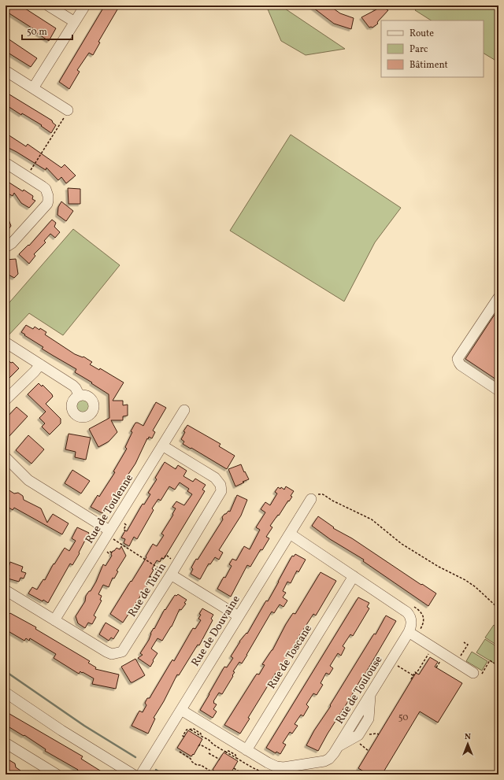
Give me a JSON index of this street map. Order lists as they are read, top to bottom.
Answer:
{
  "streets": {
    "street": [
      "Rue de Toulenne",
      "Rue de Turin",
      "Rue de Douvaine",
      "Rue de Toscane",
      "Rue de Toulouse"
    ]
  },
  "crossings": [
    ["Rue de Toulenne", "Rue de Turin"],
    ["Rue de Douvaine", "Rue de Toulouse"],
    ["Rue de Toscane", "Rue de Toulouse"]
  ],
  "house_numbers": ["50"],
  "legend": ["Route", "Parc", "Bâtiment"],
  "scale_bar": "50 m",
  "north": "top"
}
